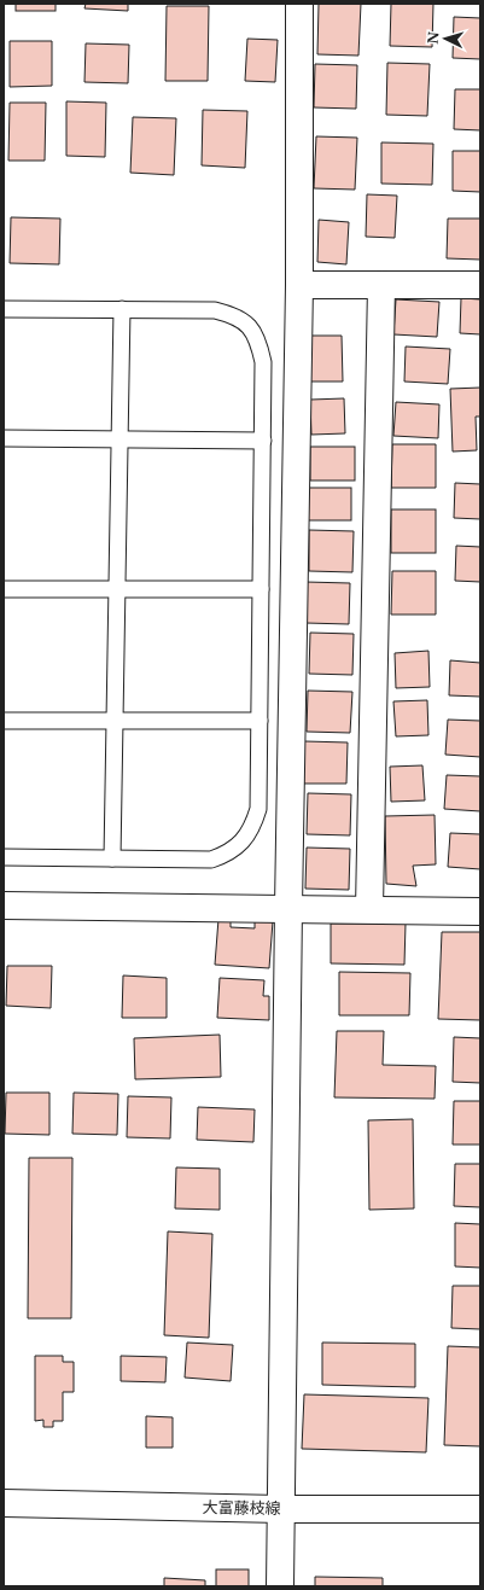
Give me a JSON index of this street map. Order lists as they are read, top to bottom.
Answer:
{
  "streets": {
    "street": ["大富藤枝線"]
  },
  "north": "left"
}
